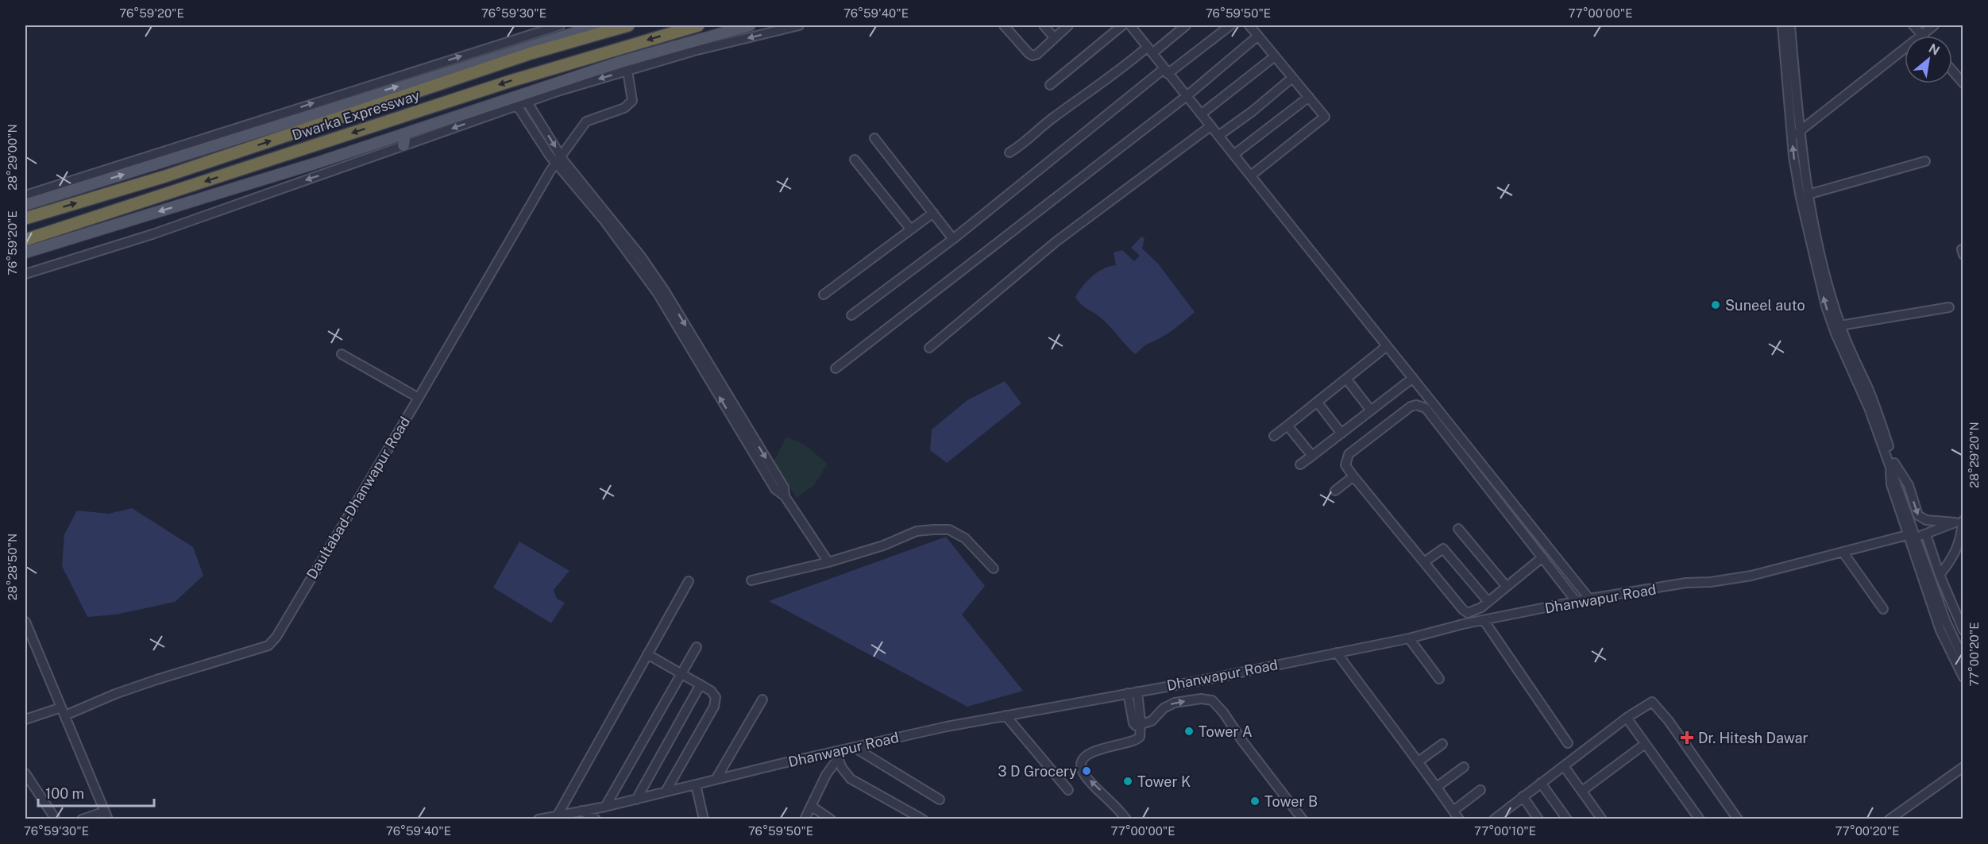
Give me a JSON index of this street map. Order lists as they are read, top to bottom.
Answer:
{
  "streets": {
    "highway": ["Dwarka Expressway"],
    "street": ["Daultabad-Dhanwapur Road", "Dhanwapur Road"]
  },
  "places": {
    "other": [
      "Suneel auto",
      "Tower A",
      "3 D Grocery",
      "Tower K",
      "Tower B"
    ],
    "health": ["Dr. Hitesh Dawar"]
  },
  "scale_bar": "100 m",
  "north": "top right",
  "coordinates": [
    "76°59'20\"E",
    "76°59'30\"E",
    "76°59'40\"E",
    "76°59'50\"E",
    "77°00'00\"E",
    "28°29'00\"N",
    "28°29'20\"N",
    "28°28'50\"N",
    "77°00'20\"E",
    "77°00'10\"E"
  ]
}
